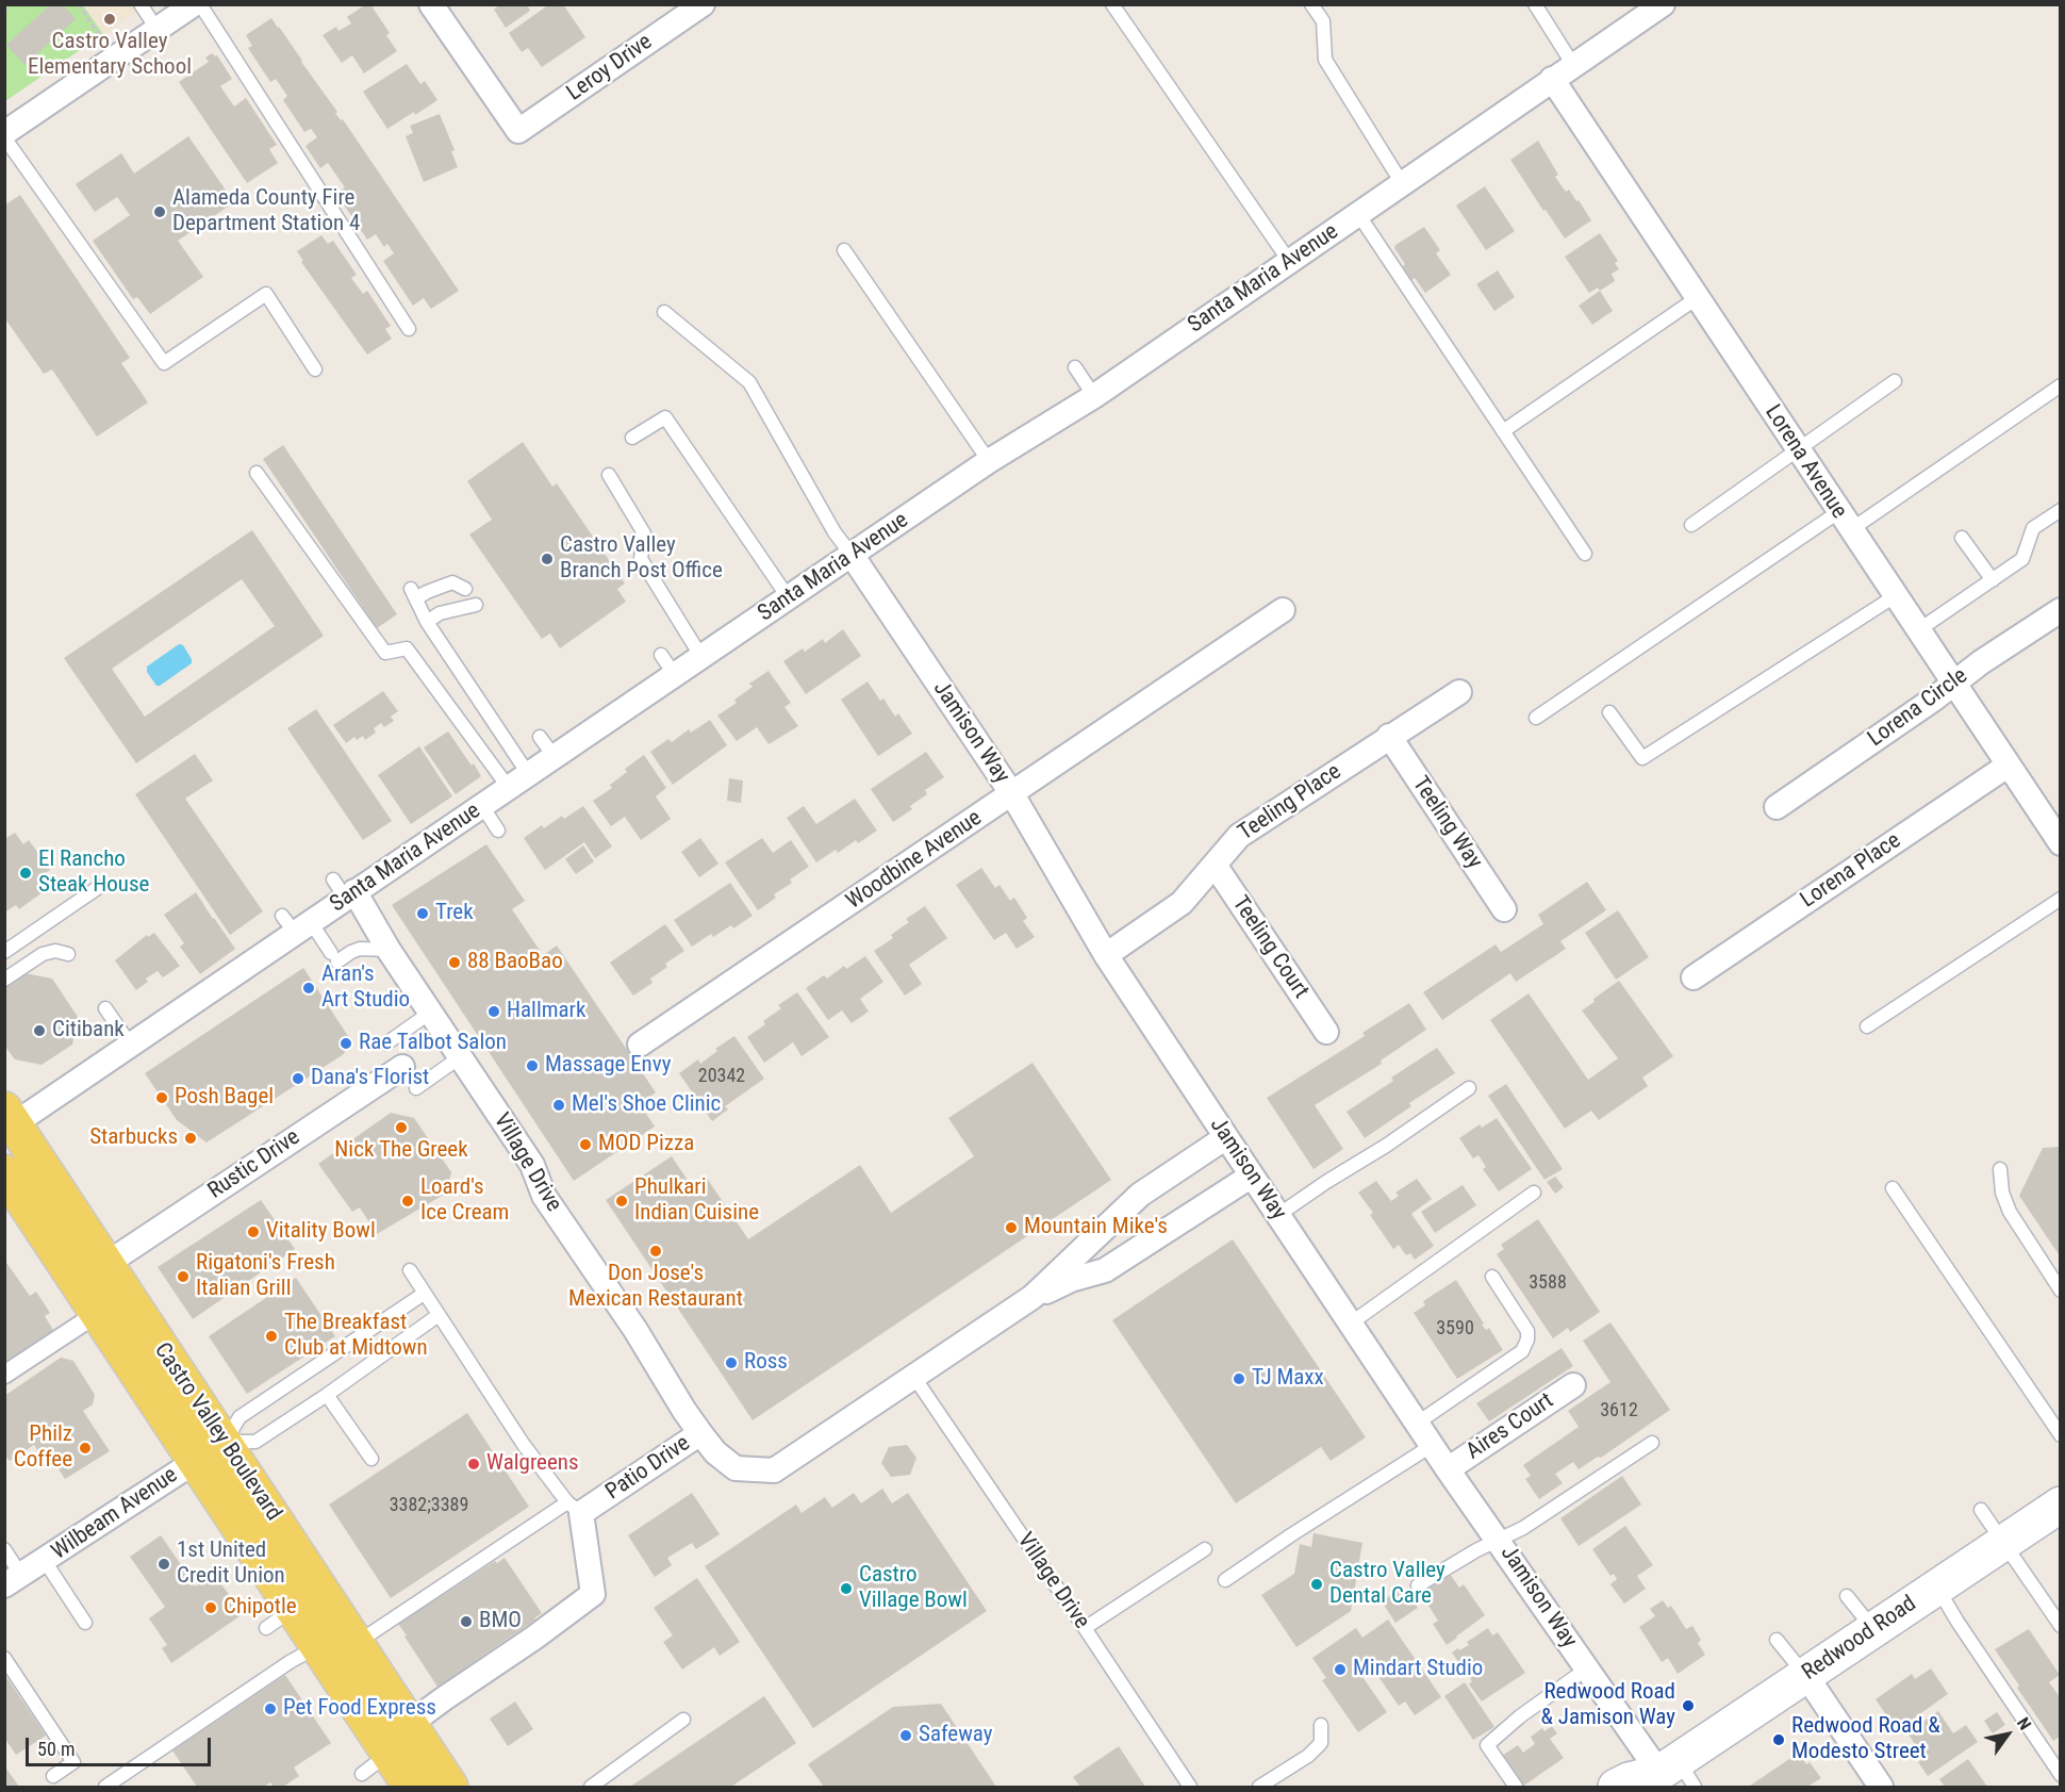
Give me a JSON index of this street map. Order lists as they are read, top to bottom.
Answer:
{
  "streets": {
    "main road": ["Castro Valley Boulevard", "Redwood Road"],
    "street": [
      "Leroy Drive",
      "Santa Maria Avenue",
      "Lorena Avenue",
      "Lorena Circle",
      "Jamison Way",
      "Teeling Place",
      "Teeling Way",
      "Woodbine Avenue",
      "Lorena Place",
      "Teeling Court",
      "Village Drive",
      "Rustic Drive",
      "Aires Court",
      "Patio Drive",
      "Wilbeam Avenue"
    ]
  },
  "crossings": [
    ["Santa Maria Avenue", "Lorena Avenue"],
    ["Santa Maria Avenue", "Jamison Way"],
    ["Santa Maria Avenue", "Village Drive"],
    ["Santa Maria Avenue", "Castro Valley Boulevard"],
    ["Lorena Avenue", "Lorena Circle"],
    ["Lorena Avenue", "Lorena Place"],
    ["Jamison Way", "Teeling Place"],
    ["Jamison Way", "Woodbine Avenue"],
    ["Jamison Way", "Aires Court"],
    ["Jamison Way", "Patio Drive"],
    ["Jamison Way", "Redwood Road"],
    ["Teeling Place", "Teeling Way"],
    ["Teeling Place", "Teeling Court"],
    ["Village Drive", "Patio Drive"],
    ["Rustic Drive", "Castro Valley Boulevard"],
    ["Castro Valley Boulevard", "Patio Drive"],
    ["Castro Valley Boulevard", "Wilbeam Avenue"]
  ],
  "places": [
    "Castro Valley Elementary School",
    "Alameda County Fire Department Station 4",
    "Castro Valley Branch Post Office",
    "El Rancho Steak House",
    "Trek",
    "88 BaoBao",
    "Aran's Art Studio",
    "Hallmark",
    "Citibank",
    "Rae Talbot Salon",
    "Massage Envy",
    "Dana's Florist",
    "Posh Bagel",
    "Mel's Shoe Clinic",
    "Nick The Greek",
    "Starbucks",
    "MOD Pizza",
    "Loard's Ice Cream",
    "Phulkari Indian Cuisine",
    "Mountain Mike's",
    "Vitality Bowl",
    "Don Jose's Mexican Restaurant",
    "Rigatoni's Fresh Italian Grill",
    "The Breakfast Club at Midtown",
    "Ross",
    "TJ Maxx",
    "Philz Coffee",
    "Walgreens",
    "1st United Credit Union",
    "Castro Valley Dental Care",
    "Castro Village Bowl",
    "Chipotle",
    "BMO",
    "Mindart Studio",
    "Redwood Road & Jamison Way",
    "Pet Food Express",
    "Safeway",
    "Redwood Road & Modesto Street"
  ],
  "house_numbers": [
    "20342",
    "3588",
    "3590",
    "3612",
    "3382;3389"
  ],
  "scale_bar": "50 m",
  "north": "top right"
}
